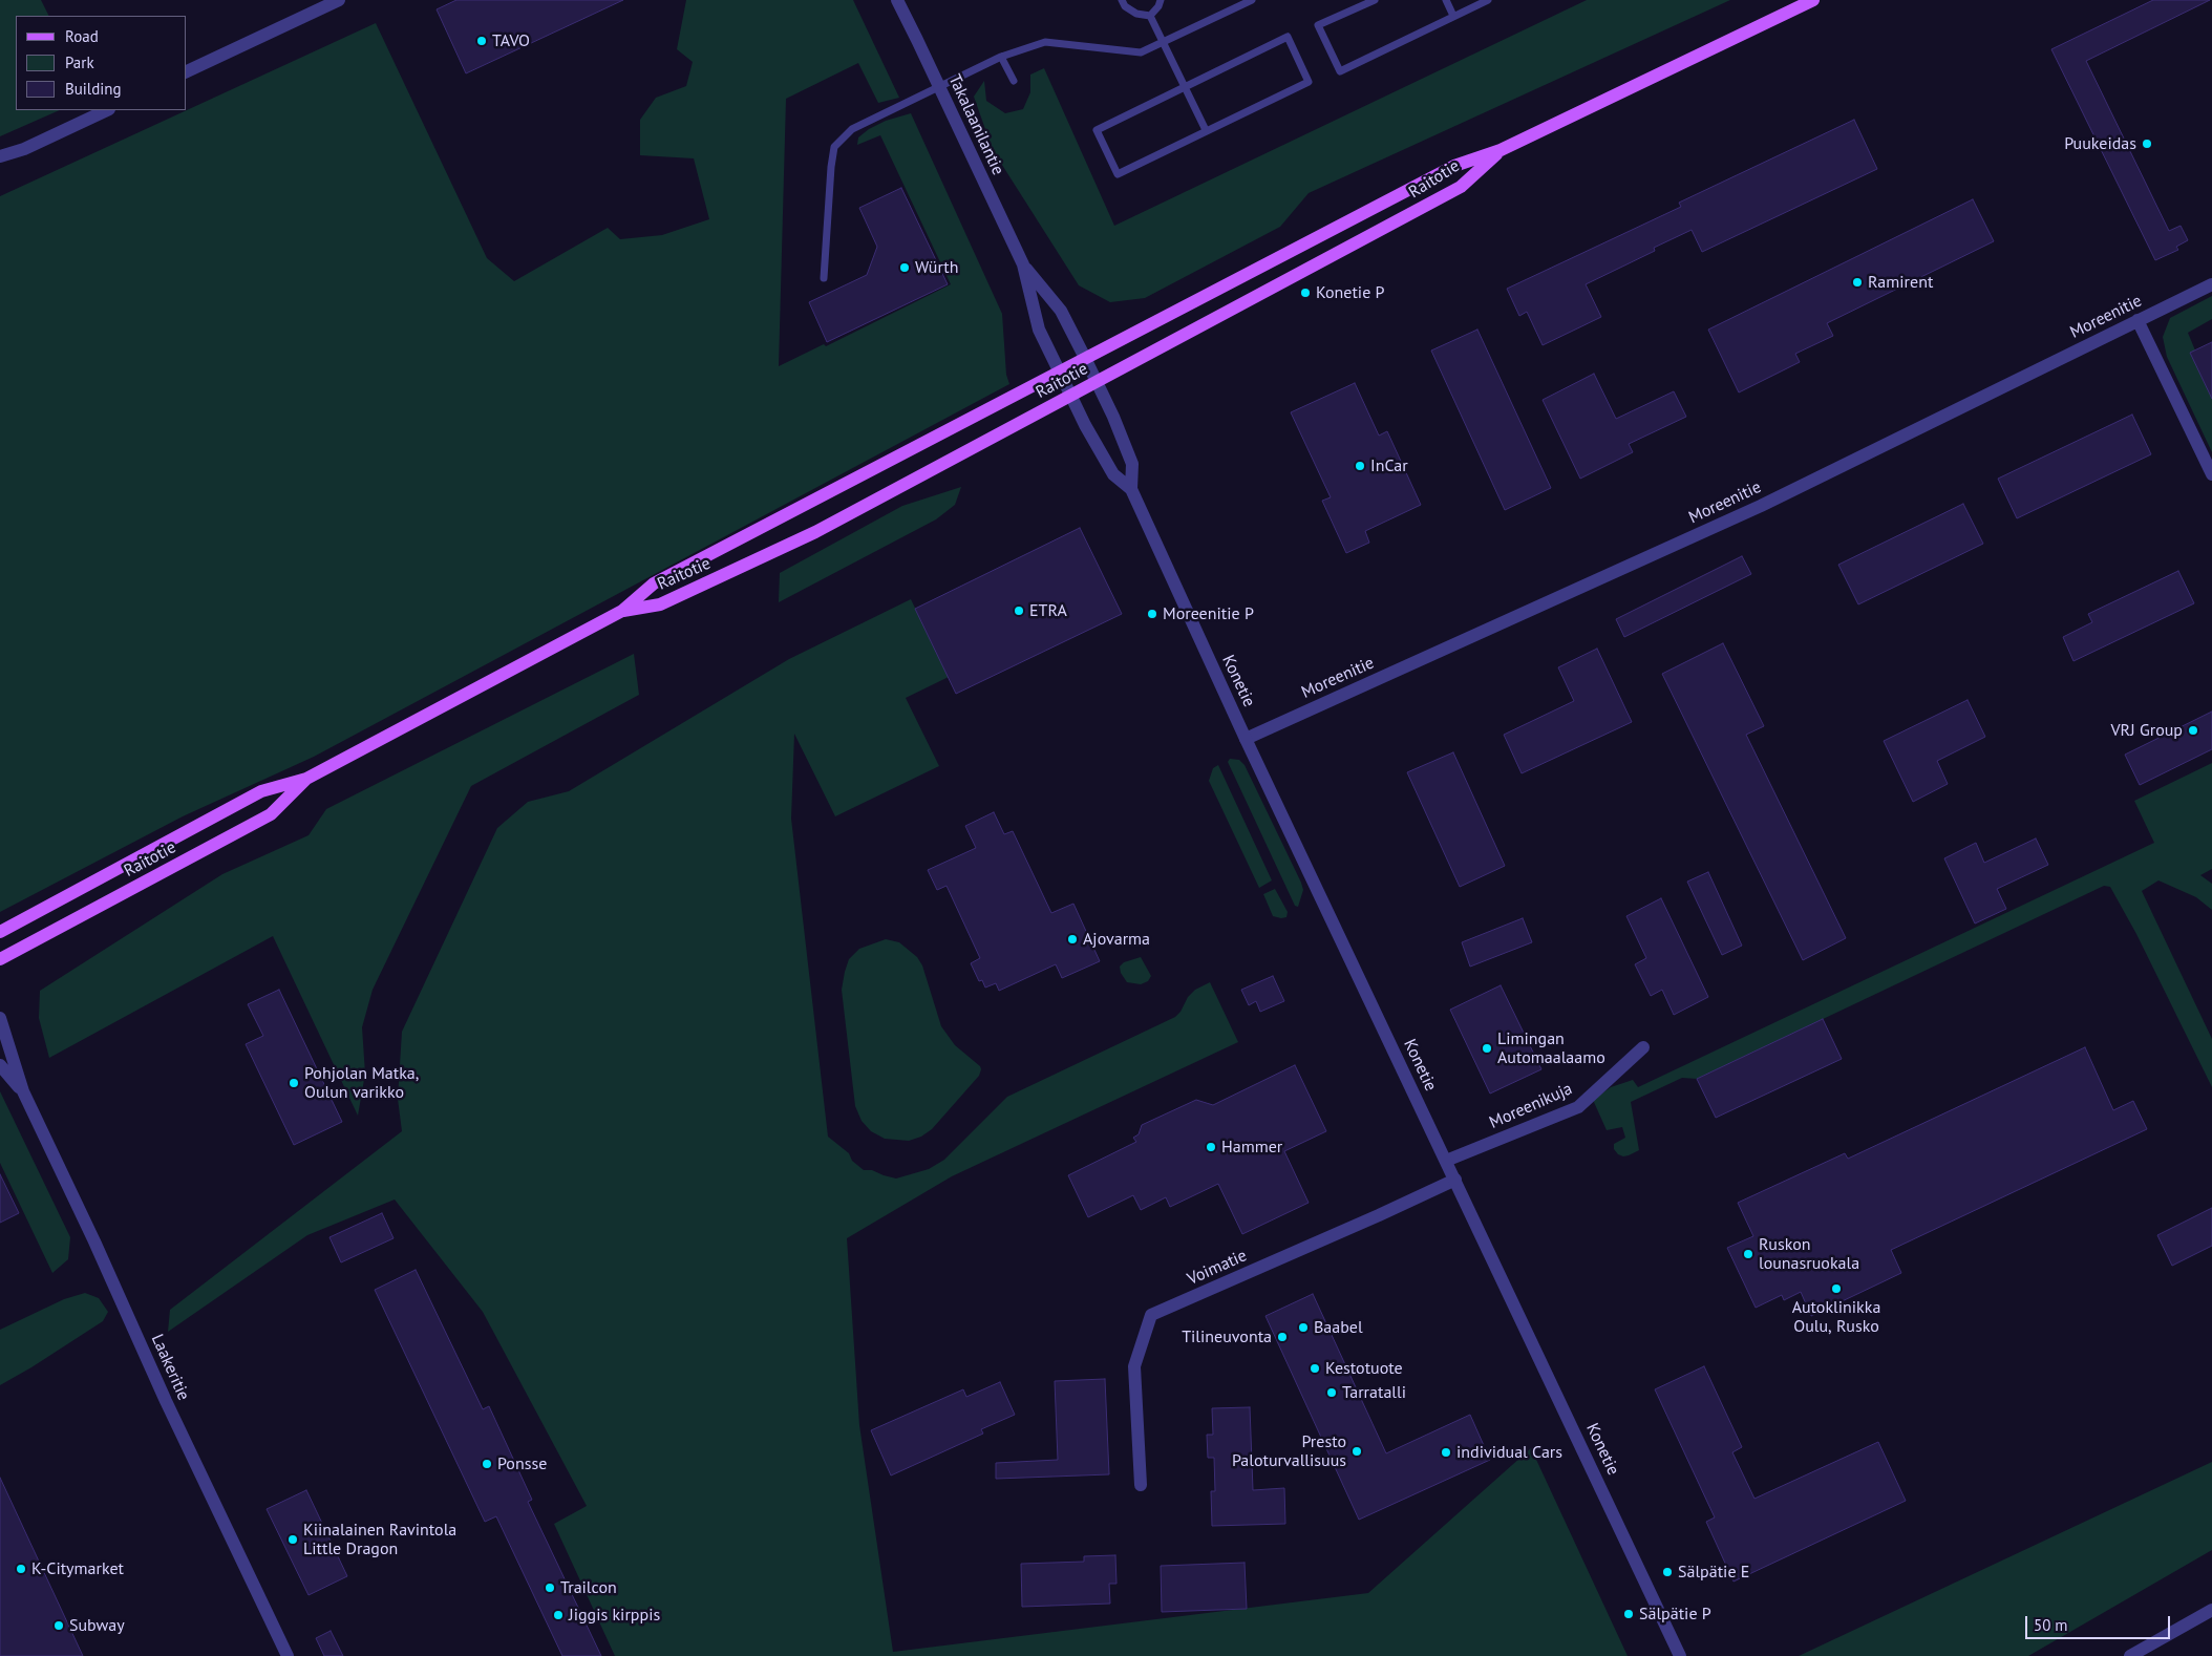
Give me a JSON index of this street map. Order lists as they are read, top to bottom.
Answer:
{
  "streets": {
    "main road": ["Raitotie"],
    "street": [
      "Takalaanilantie",
      "Moreenitie",
      "Konetie",
      "Moreenikuja",
      "Voimatie",
      "Laakeritie"
    ]
  },
  "crossings": [
    ["Takalaanilantie", "Raitotie"],
    ["Takalaanilantie", "Konetie"],
    ["Raitotie", "Konetie"],
    ["Moreenitie", "Konetie"],
    ["Konetie", "Moreenikuja"],
    ["Konetie", "Voimatie"]
  ],
  "places": [
    "TAVO",
    "Puukeidas",
    "Würth",
    "Ramirent",
    "Konetie P",
    "InCar",
    "ETRA",
    "Moreenitie P",
    "VRJ Group",
    "Ajovarma",
    "Limingan Automaalaamo",
    "Pohjolan Matka, Oulun varikko",
    "Hammer",
    "Ruskon lounasruokala",
    "Autoklinikka Oulu, Rusko",
    "Baabel",
    "Tilineuvonta",
    "Kestotuote",
    "Tarratalli",
    "Presto Paloturvallisuus",
    "individual Cars",
    "Ponsse",
    "Kiinalainen Ravintola Little Dragon",
    "K-Citymarket",
    "Sälpätie E",
    "Trailcon",
    "Sälpätie P",
    "Jiggis kirppis",
    "Subway"
  ],
  "legend": ["Road", "Park", "Building"],
  "scale_bar": "50 m"
}
